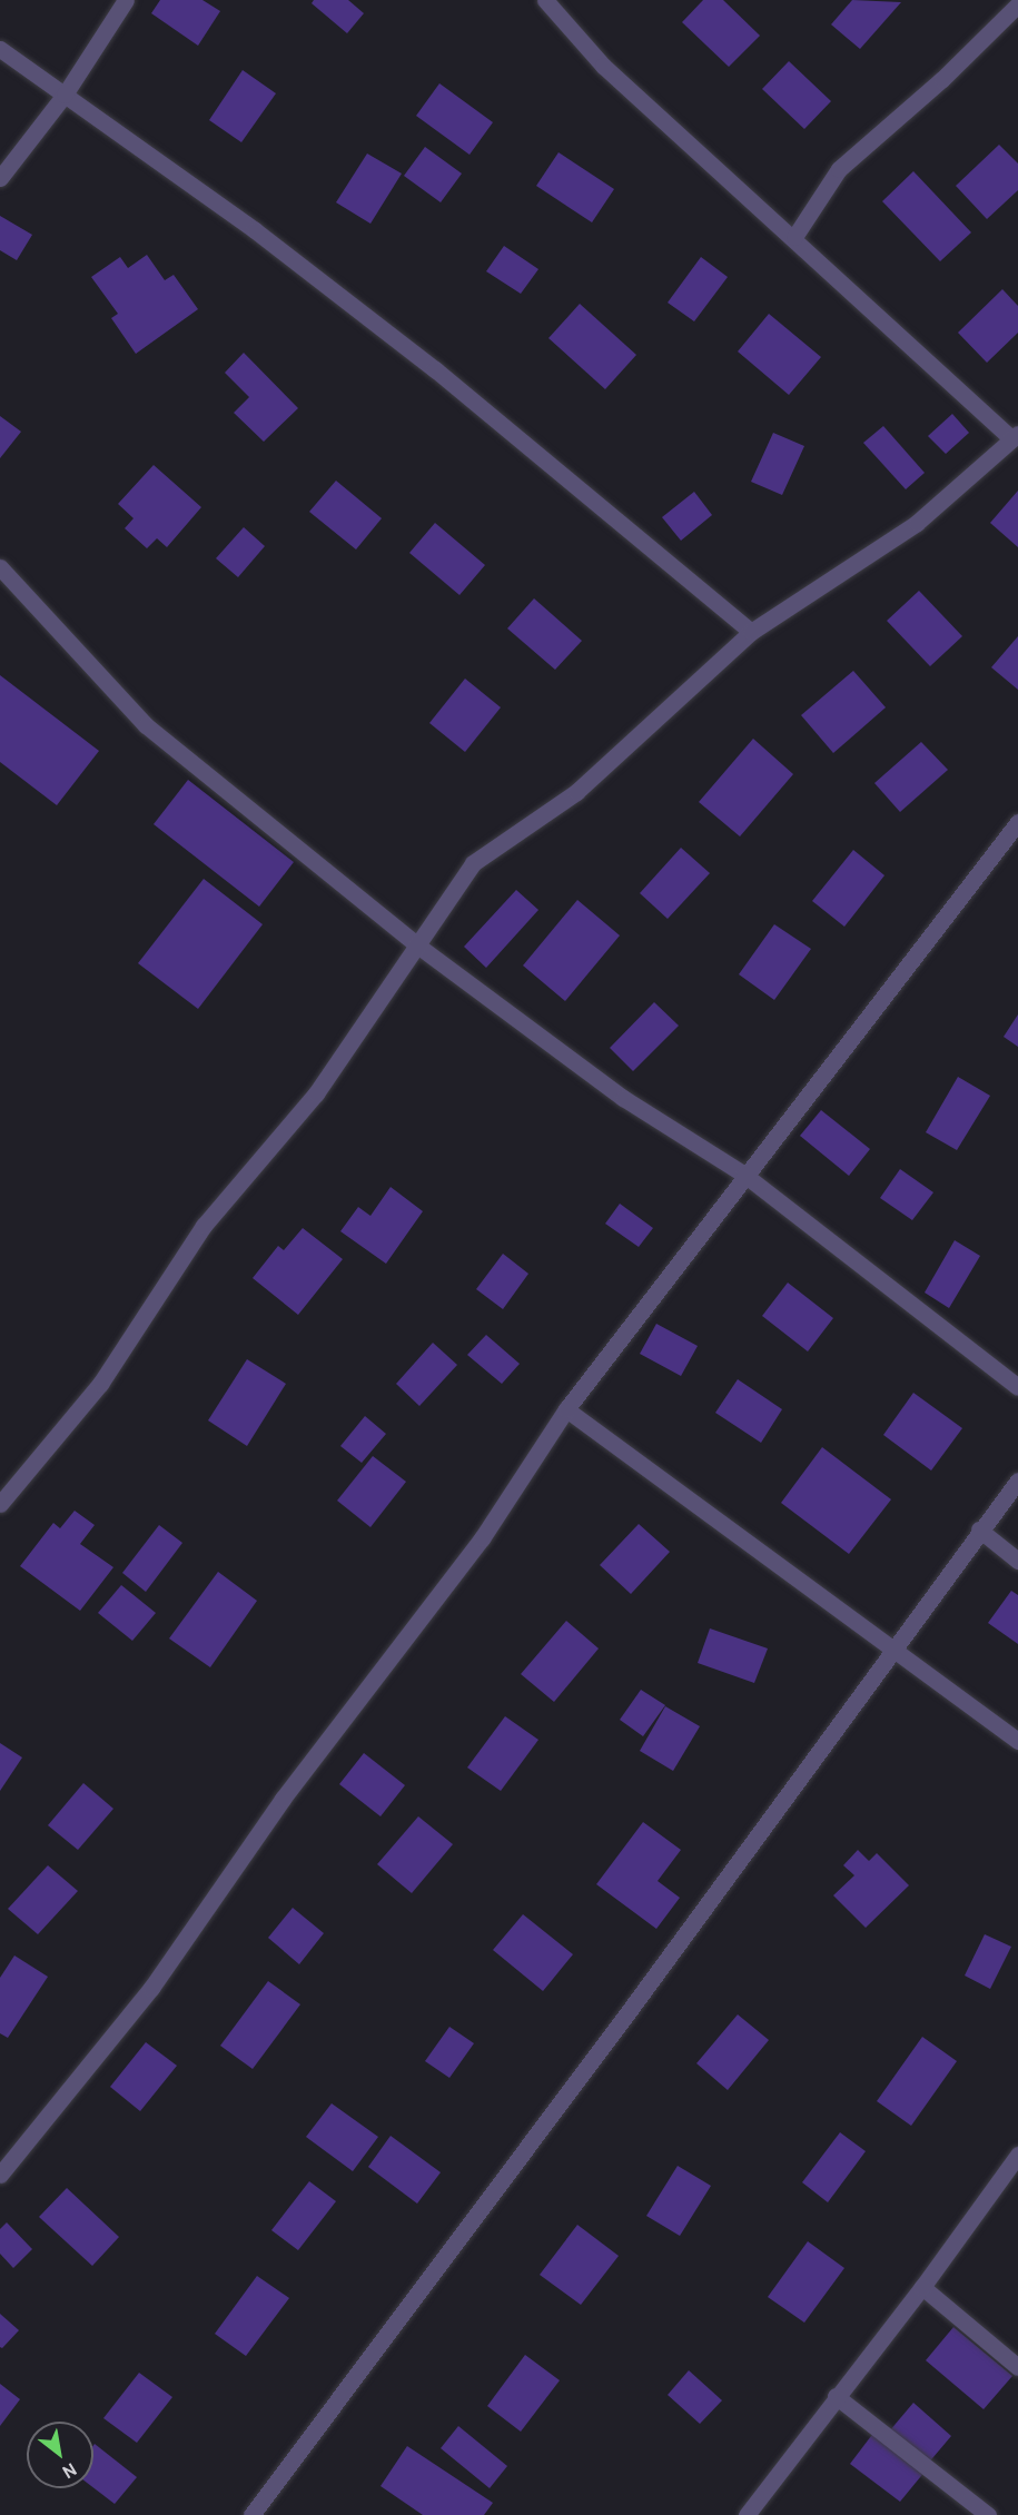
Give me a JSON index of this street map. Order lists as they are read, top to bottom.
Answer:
{
  "north": "bottom right"
}
